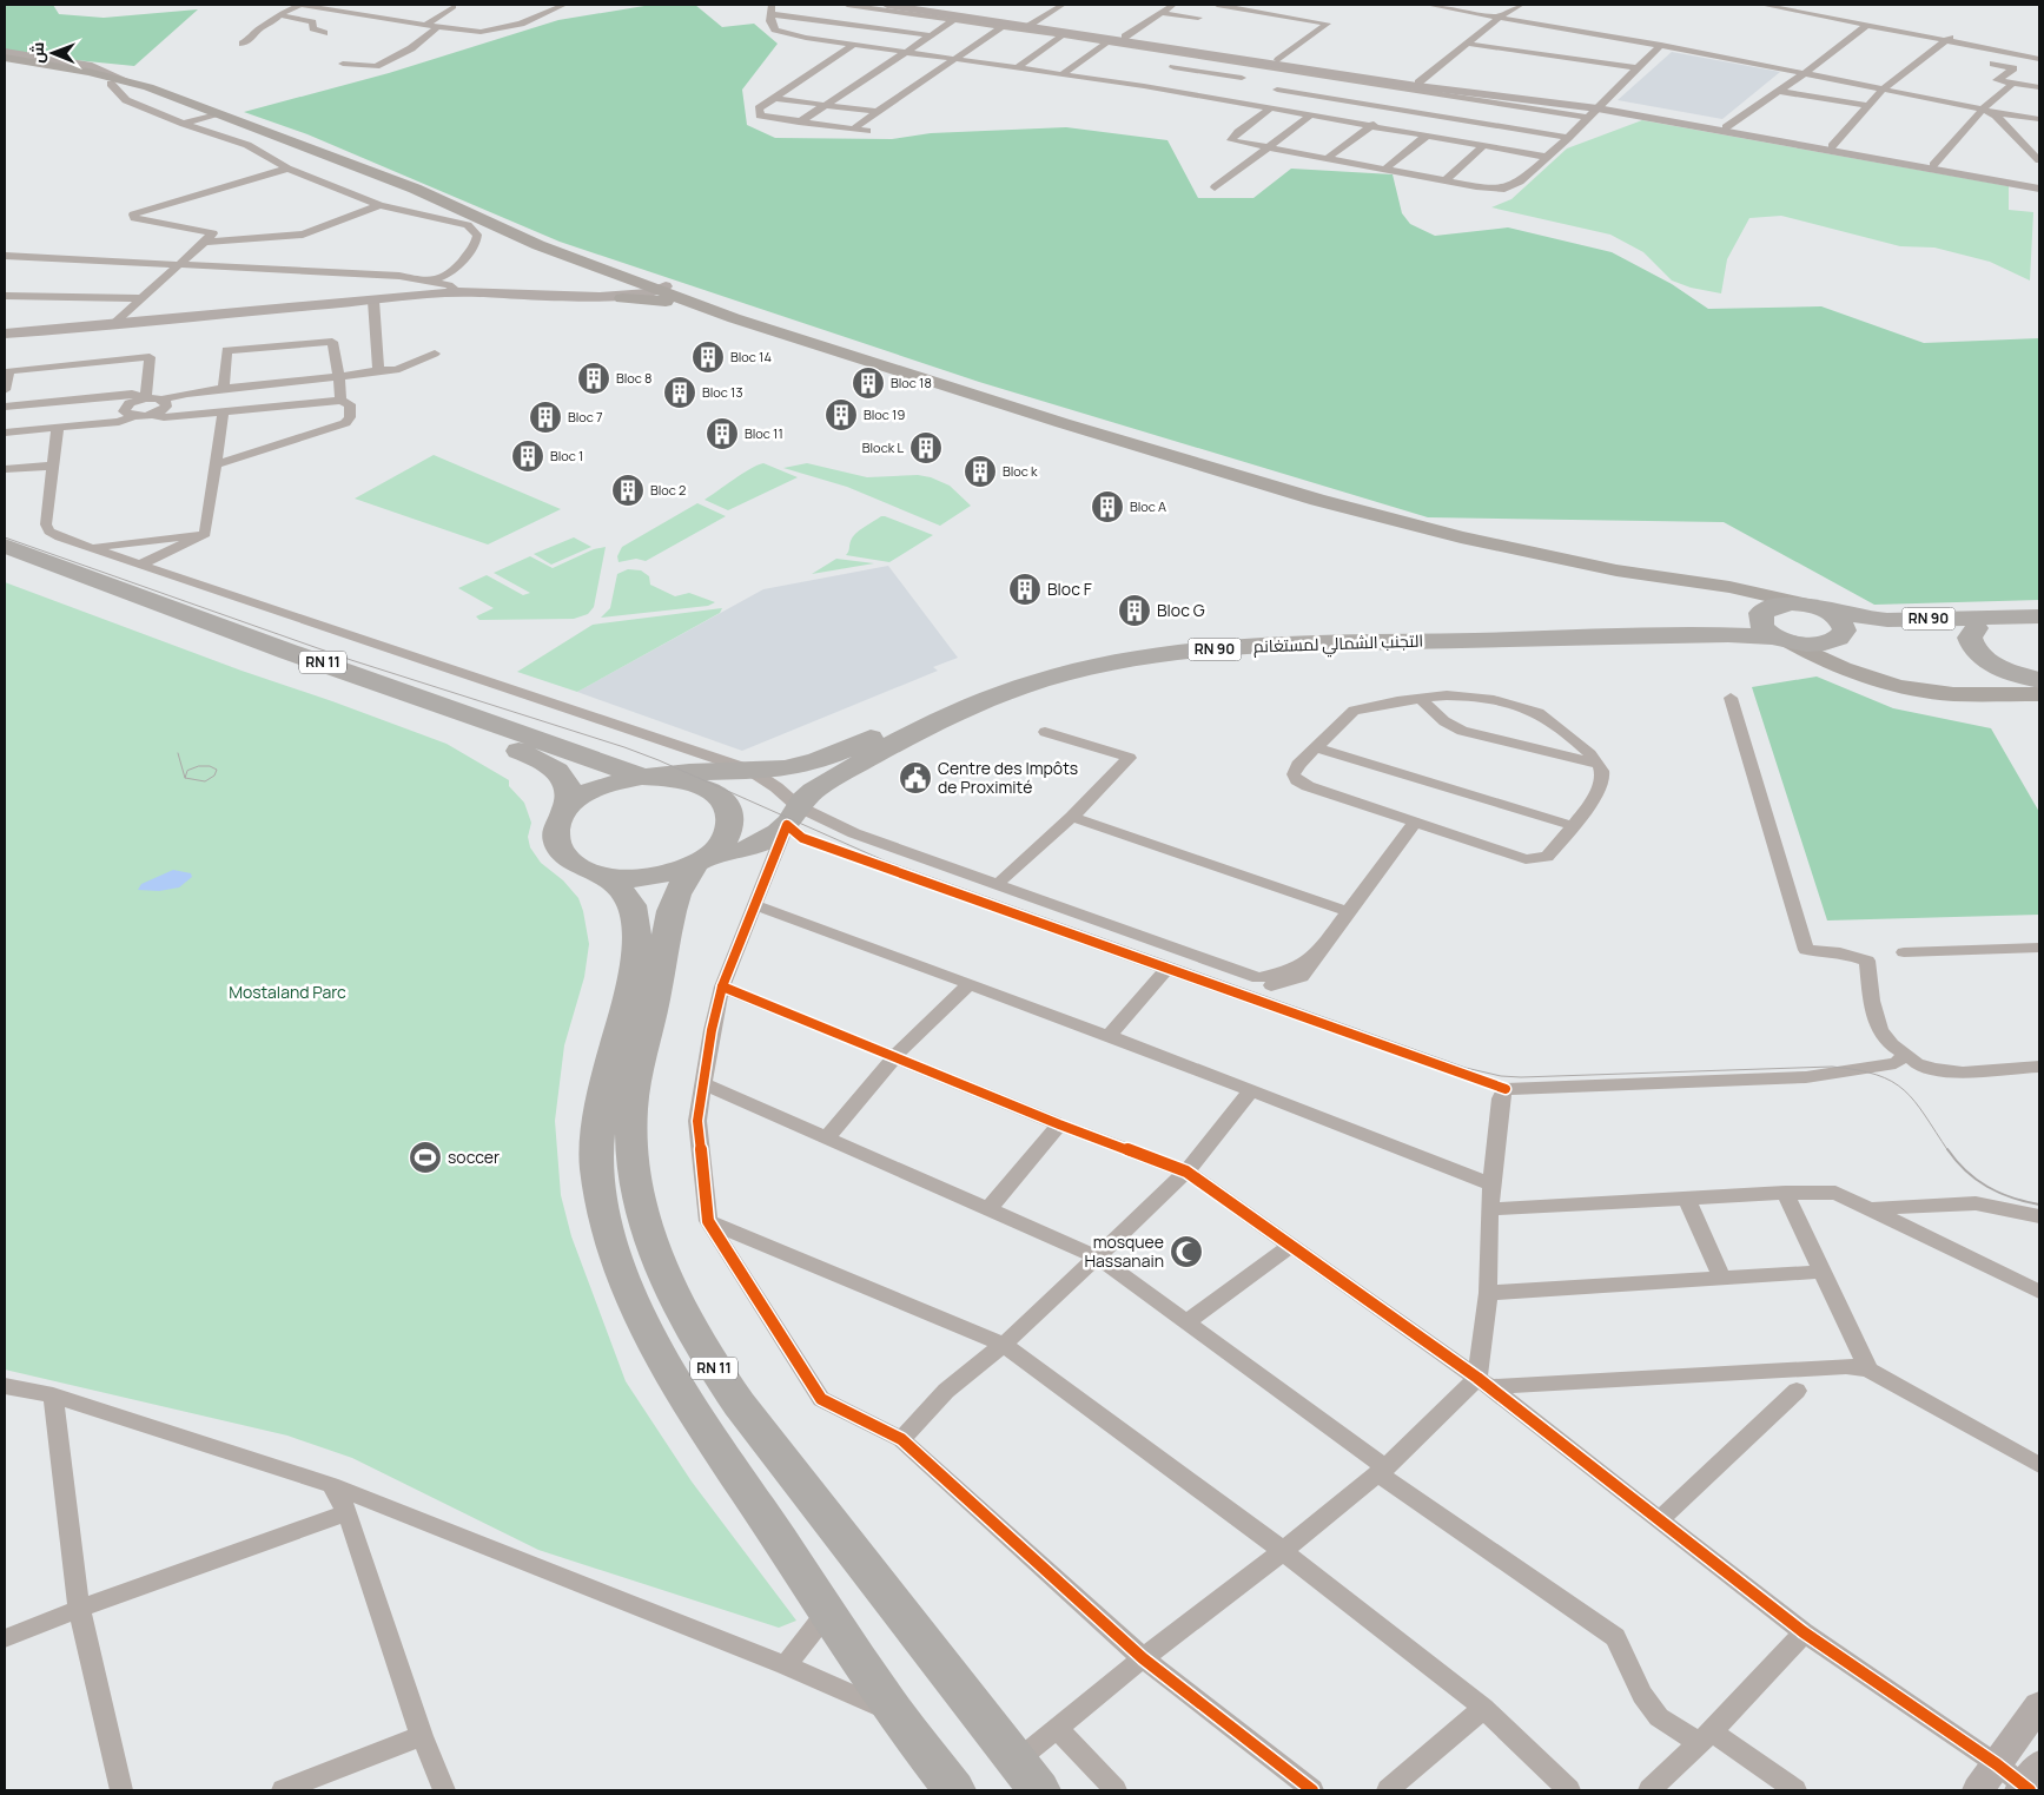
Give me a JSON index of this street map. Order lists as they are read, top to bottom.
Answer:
{
  "streets": {
    "highway": ["RN 90", "التجنب الشمالي لمستغانم", "RN 11"]
  },
  "crossings": [
    ["RN 90", "التجنب الشمالي لمستغانم"],
    ["التجنب الشمالي لمستغانم", "RN 11"]
  ],
  "parks": ["Mostaland Parc"],
  "places": {
    "building": [
      "Bloc 14",
      "Bloc 8",
      "Bloc 18",
      "Bloc 13",
      "Bloc 19",
      "Bloc 7",
      "Bloc 11",
      "Block L",
      "Bloc 1",
      "Bloc k",
      "Bloc 2",
      "Bloc A",
      "Bloc F",
      "Bloc G"
    ],
    "public building": ["Centre des Impôts de Proximité"],
    "sports": ["soccer"],
    "mosque": ["mosquee Hassanain"]
  },
  "north": "left"
}
